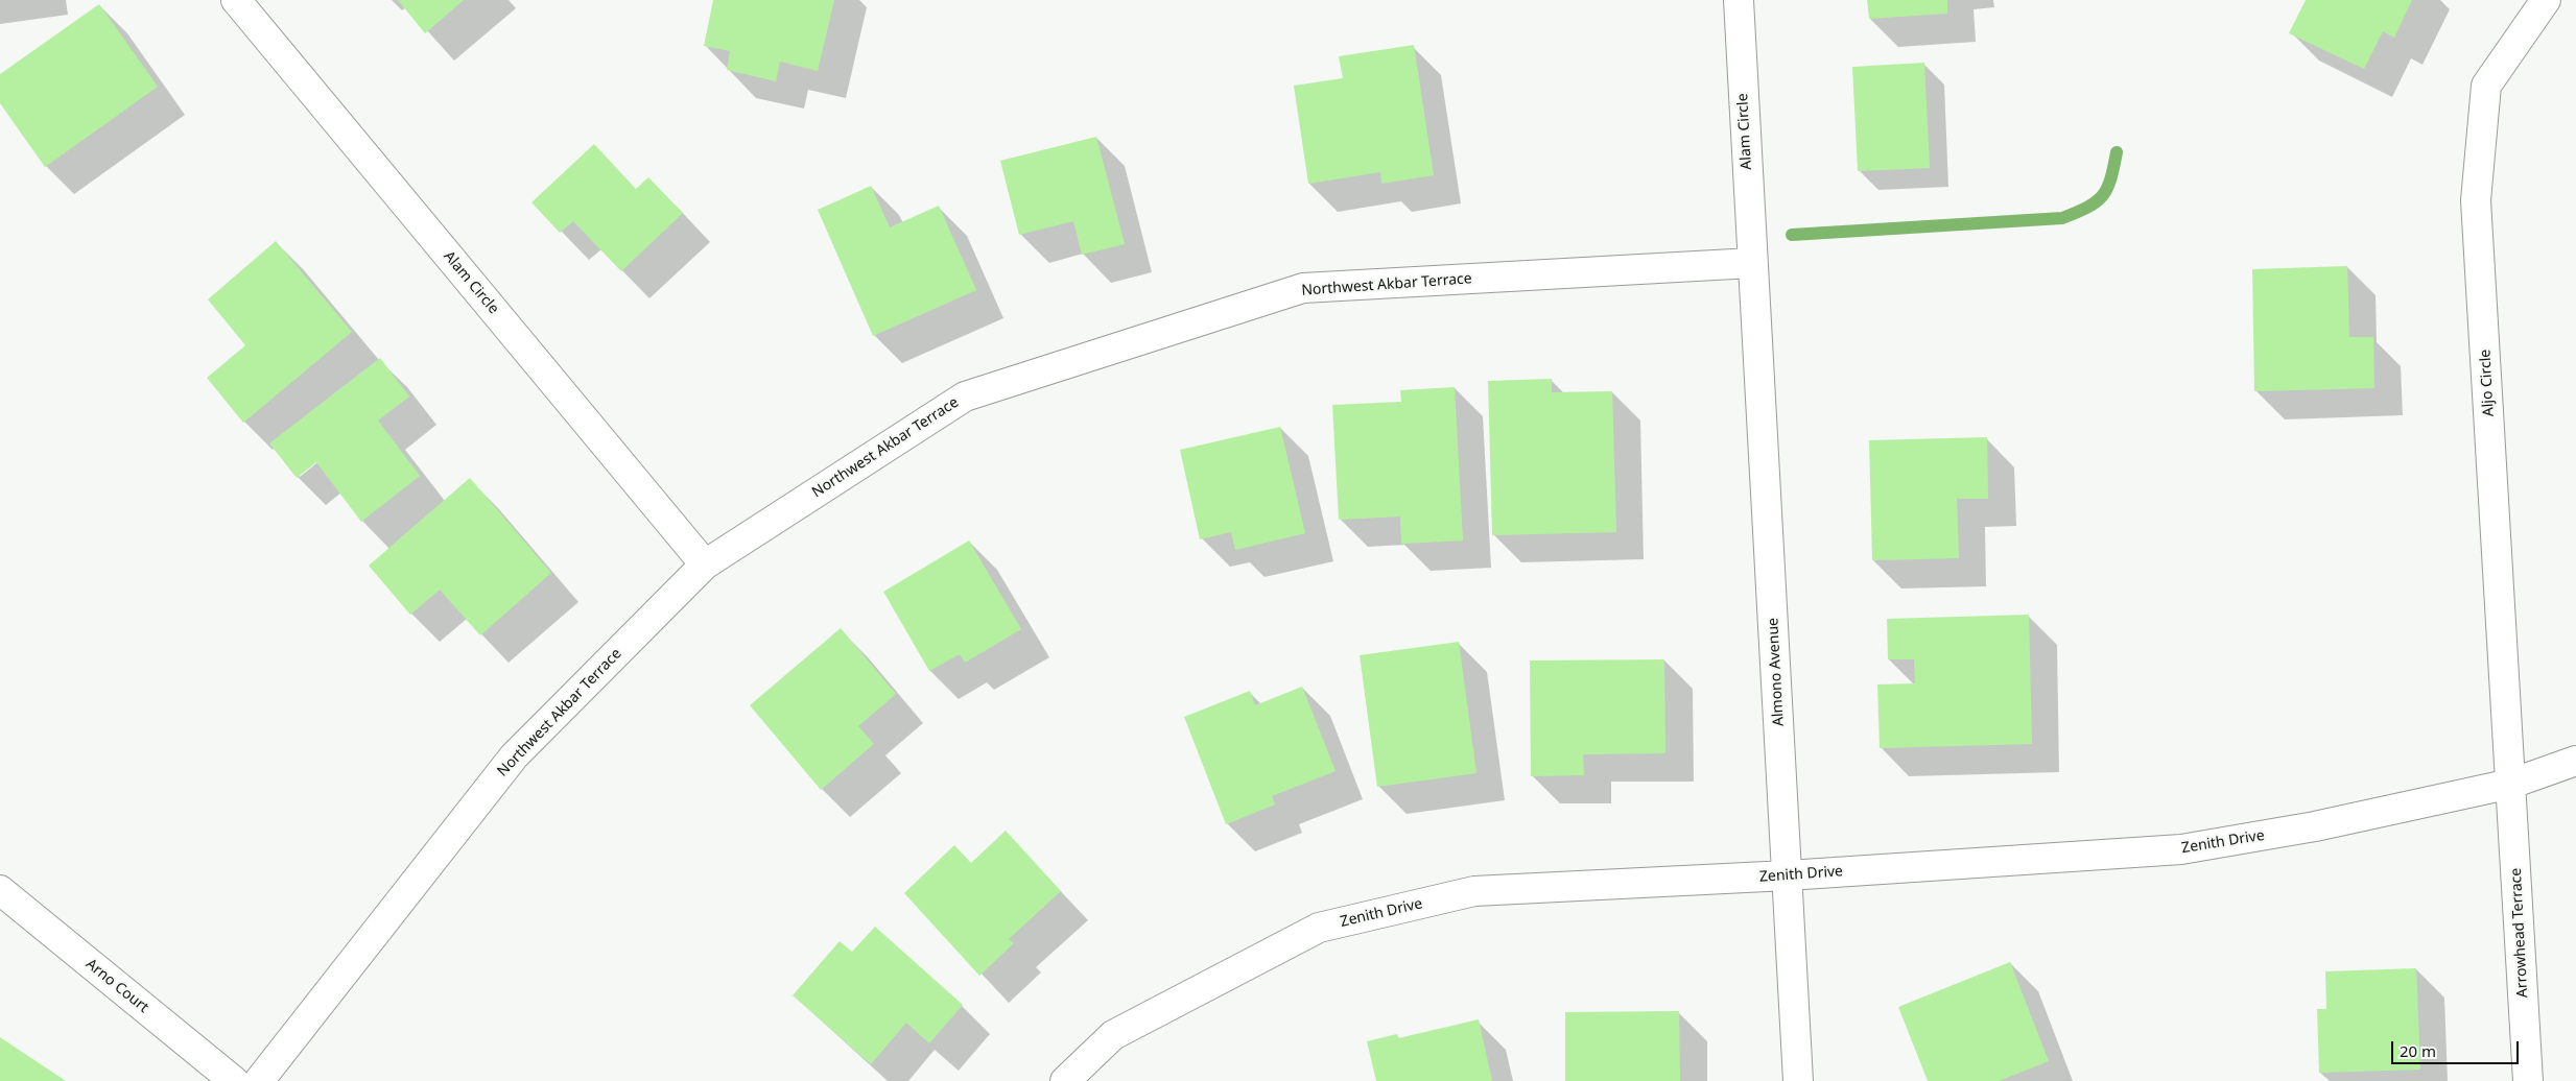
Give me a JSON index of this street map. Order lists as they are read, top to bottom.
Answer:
{
  "streets": {
    "street": [
      "Alam Circle",
      "Northwest Akbar Terrace",
      "Aljo Circle",
      "Almono Avenue",
      "Zenith Drive",
      "Arrowhead Terrace",
      "Arno Court"
    ]
  },
  "crossings": [
    ["Alam Circle", "Northwest Akbar Terrace"],
    ["Alam Circle", "Almono Avenue"],
    ["Northwest Akbar Terrace", "Almono Avenue"],
    ["Aljo Circle", "Zenith Drive"],
    ["Aljo Circle", "Arrowhead Terrace"],
    ["Almono Avenue", "Zenith Drive"],
    ["Zenith Drive", "Arrowhead Terrace"]
  ],
  "scale_bar": "20 m"
}
